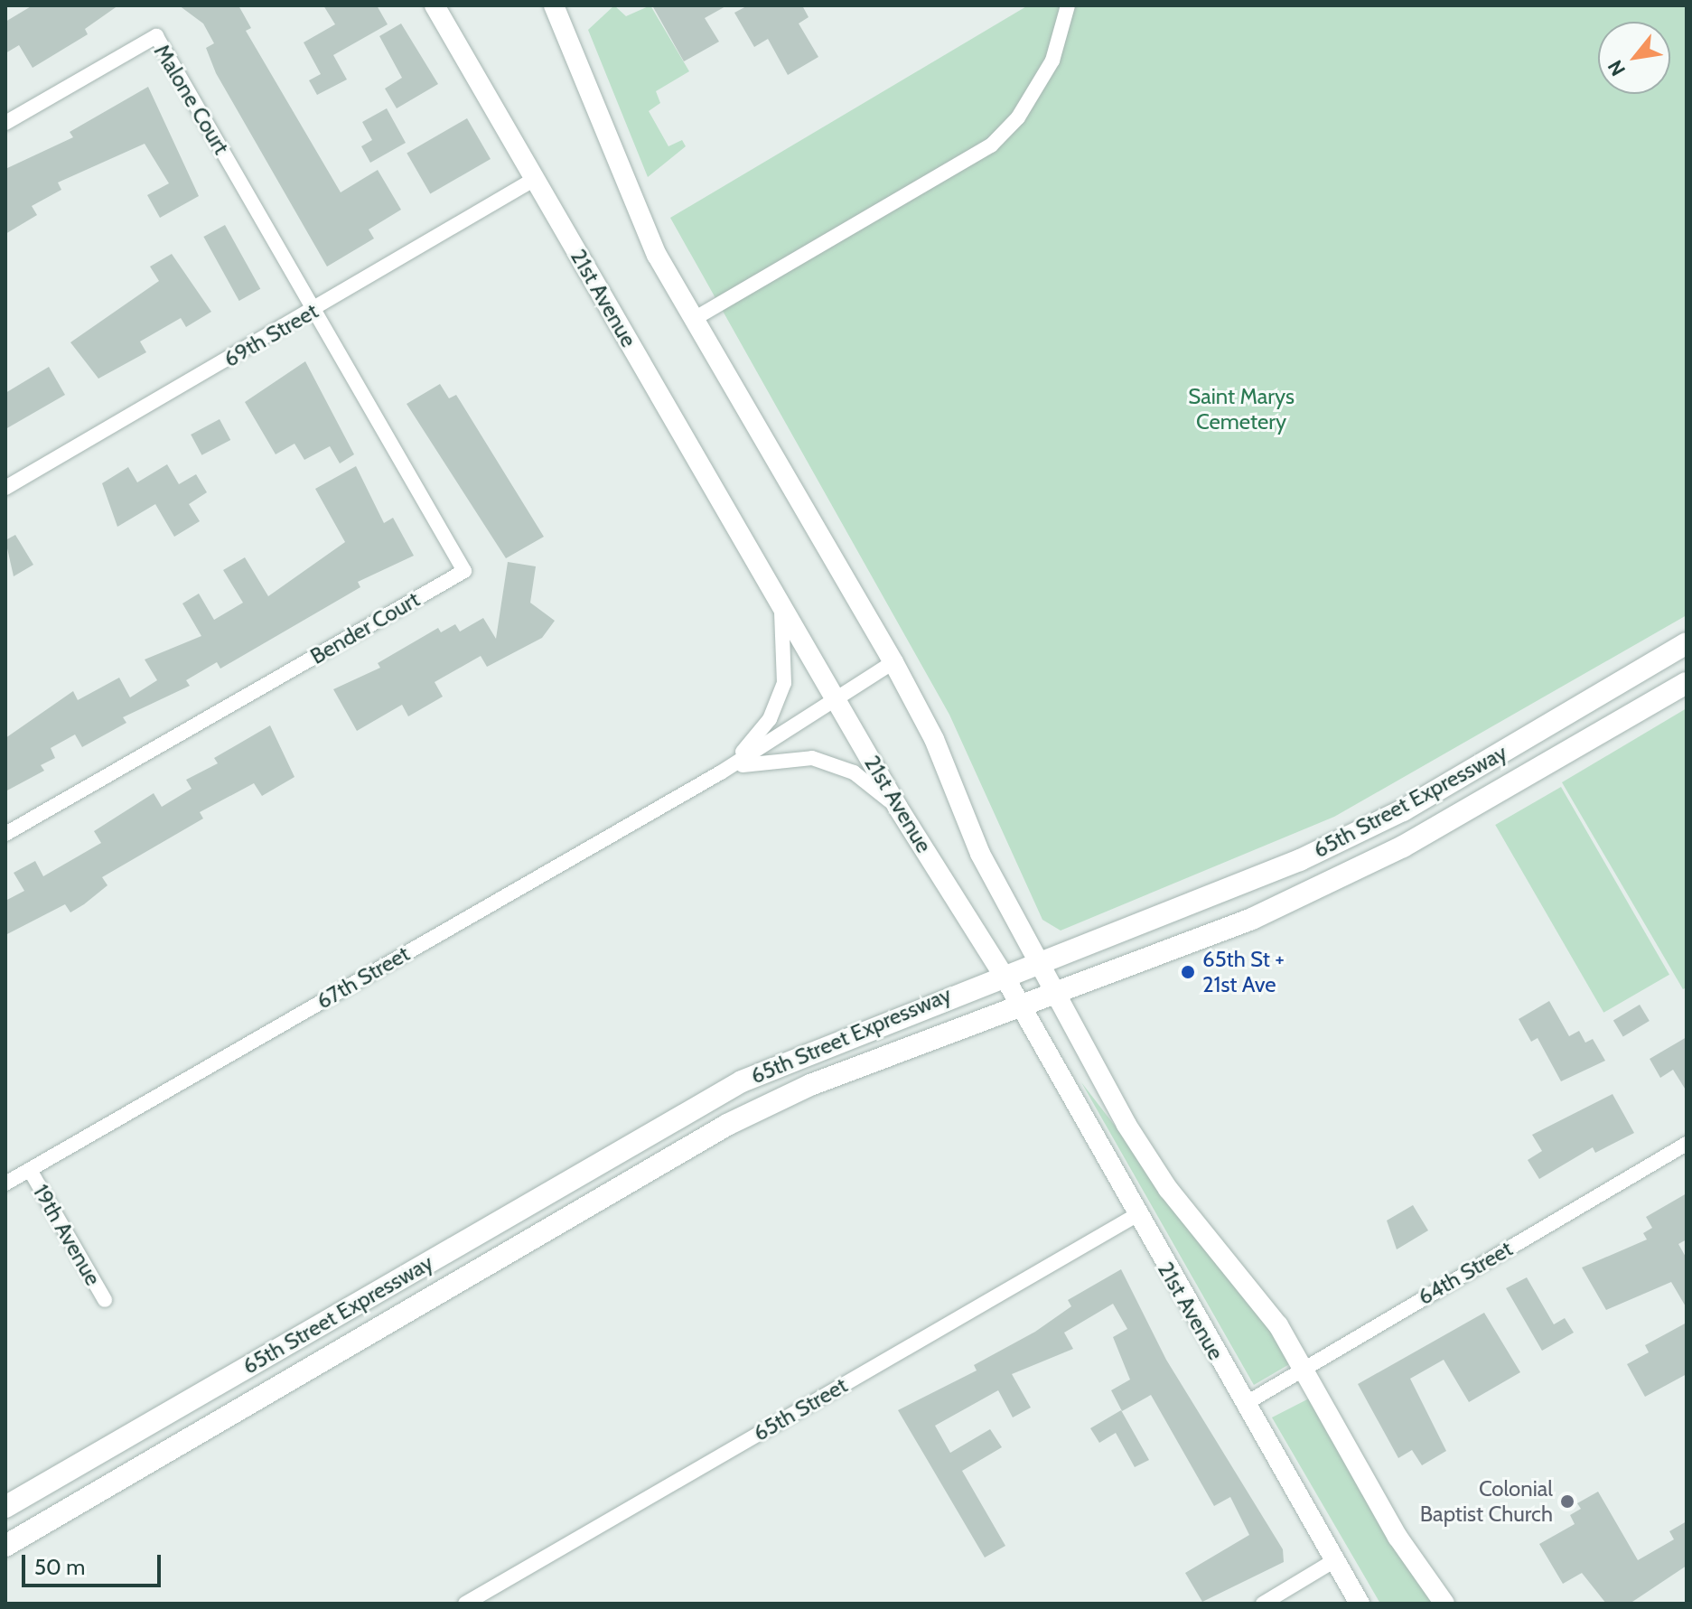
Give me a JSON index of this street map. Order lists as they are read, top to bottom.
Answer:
{
  "streets": {
    "main road": ["65th Street Expressway"],
    "street": [
      "Malone Court",
      "21st Avenue",
      "69th Street",
      "Bender Court",
      "67th Street",
      "19th Avenue",
      "64th Street",
      "65th Street"
    ]
  },
  "crossings": [
    ["Malone Court", "69th Street"],
    ["Malone Court", "Bender Court"],
    ["21st Avenue", "69th Street"],
    ["21st Avenue", "65th Street Expressway"],
    ["21st Avenue", "67th Street"],
    ["21st Avenue", "64th Street"],
    ["21st Avenue", "65th Street"],
    ["69th Street", "Bender Court"],
    ["67th Street", "19th Avenue"]
  ],
  "parks": ["Saint Marys Cemetery"],
  "places": ["65th St + 21st Ave", "Colonial Baptist Church"],
  "scale_bar": "50 m",
  "north": "bottom left"
}
